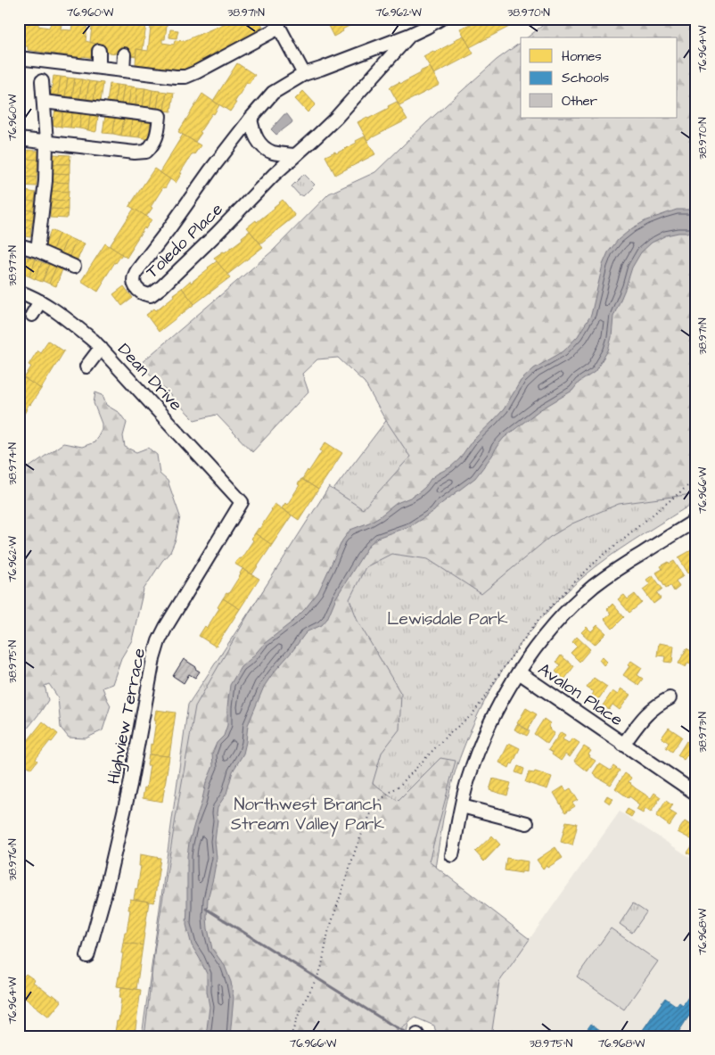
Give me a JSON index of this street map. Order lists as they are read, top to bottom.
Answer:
{
  "streets": {
    "street": [
      "Toledo Place",
      "Dean Drive",
      "Avalon Place",
      "Highview Terrace"
    ]
  },
  "crossings": [
    ["Dean Drive", "Highview Terrace"]
  ],
  "parks": ["Lewisdale Park", "Northwest Branch Stream Valley Park"],
  "legend": ["Homes", "Schools", "Other"],
  "coordinates": [
    "76.960°W",
    "38.971°N",
    "76.962°W",
    "38.970°N",
    "76.964°W",
    "38.973°N",
    "38.974°N",
    "76.966°W",
    "38.975°N",
    "38.976°N",
    "76.968°W"
  ]
}
